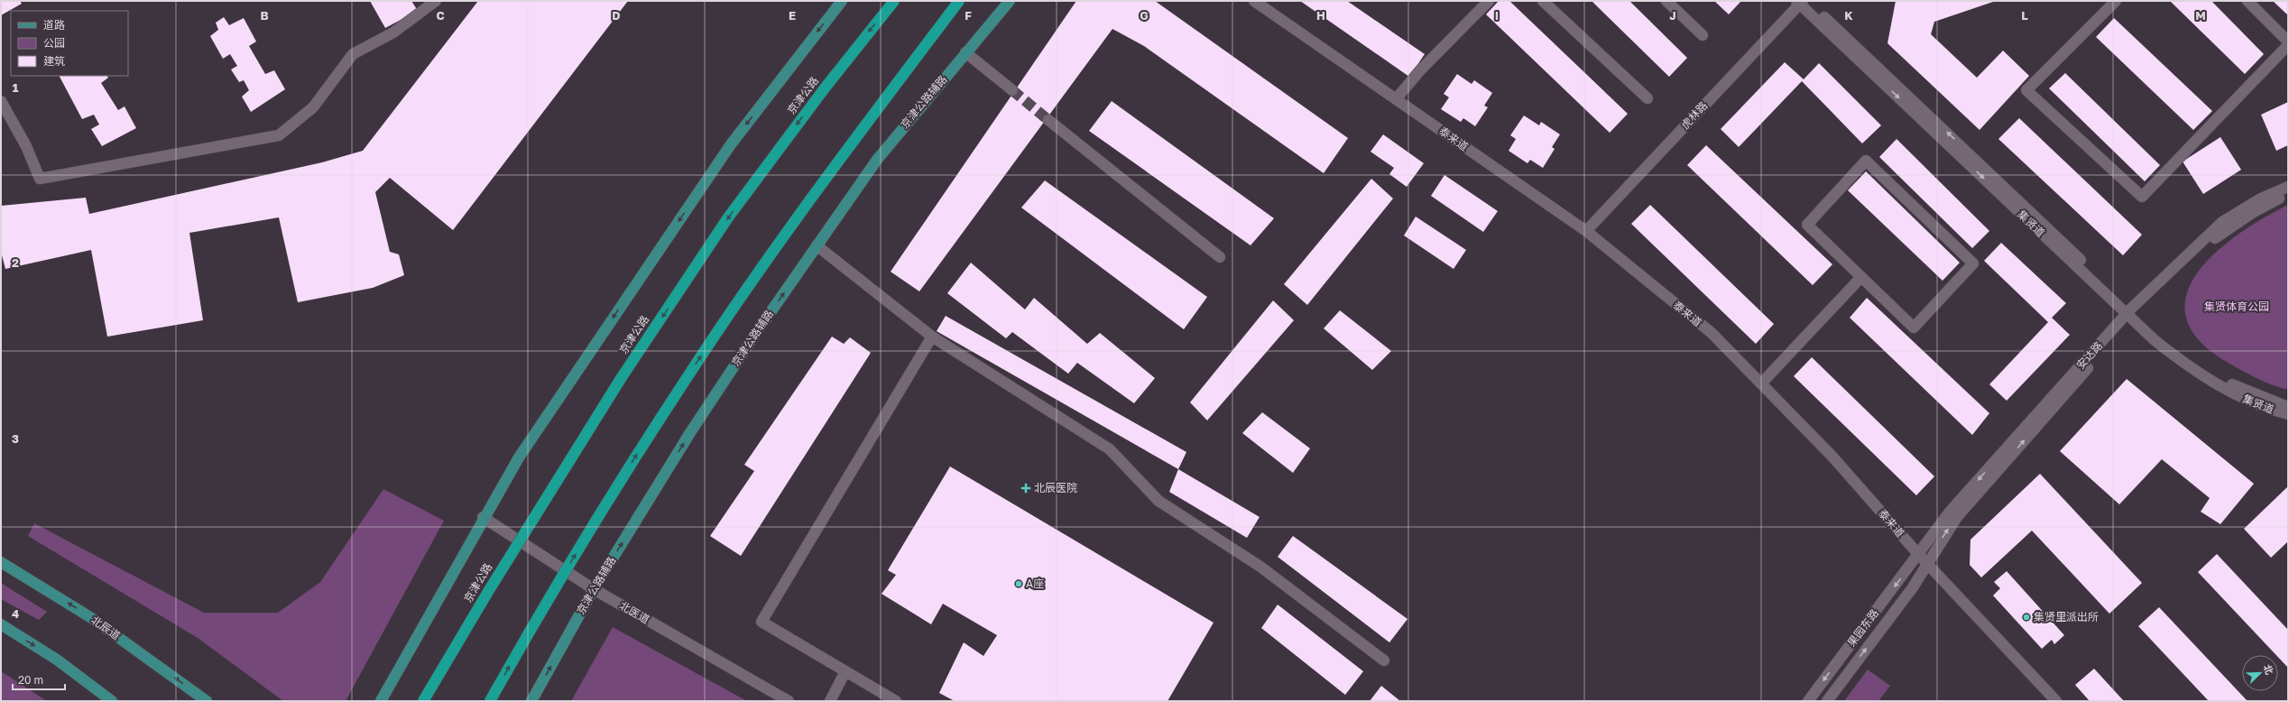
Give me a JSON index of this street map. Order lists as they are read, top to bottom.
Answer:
{
  "streets": {
    "highway": ["京津公路"],
    "main road": ["京津公路辅路", "北辰道"],
    "street": [
      "虎林路",
      "泰来道",
      "集贤道",
      "安达路",
      "北医道",
      "果园东路"
    ]
  },
  "crossings": [
    ["京津公路辅路", "北医道"],
    ["虎林路", "泰来道"],
    ["虎林路", "集贤道"],
    ["泰来道", "安达路"],
    ["泰来道", "果园东路"],
    ["集贤道", "安达路"],
    ["安达路", "果园东路"]
  ],
  "one_way": ["京津公路辅路"],
  "parks": ["集贤体育公园"],
  "places": {
    "health": ["北辰医院"],
    "other": ["A座", "集贤里派出所"]
  },
  "legend": ["道路", "公园", "建筑"],
  "scale_bar": "20 m",
  "north": "top right",
  "grid": {
    "columns": [
      "B",
      "C",
      "D",
      "E",
      "F",
      "G",
      "H",
      "I",
      "J",
      "K",
      "L",
      "M"
    ],
    "rows": [
      "1",
      "2",
      "3",
      "4"
    ]
  }
}
